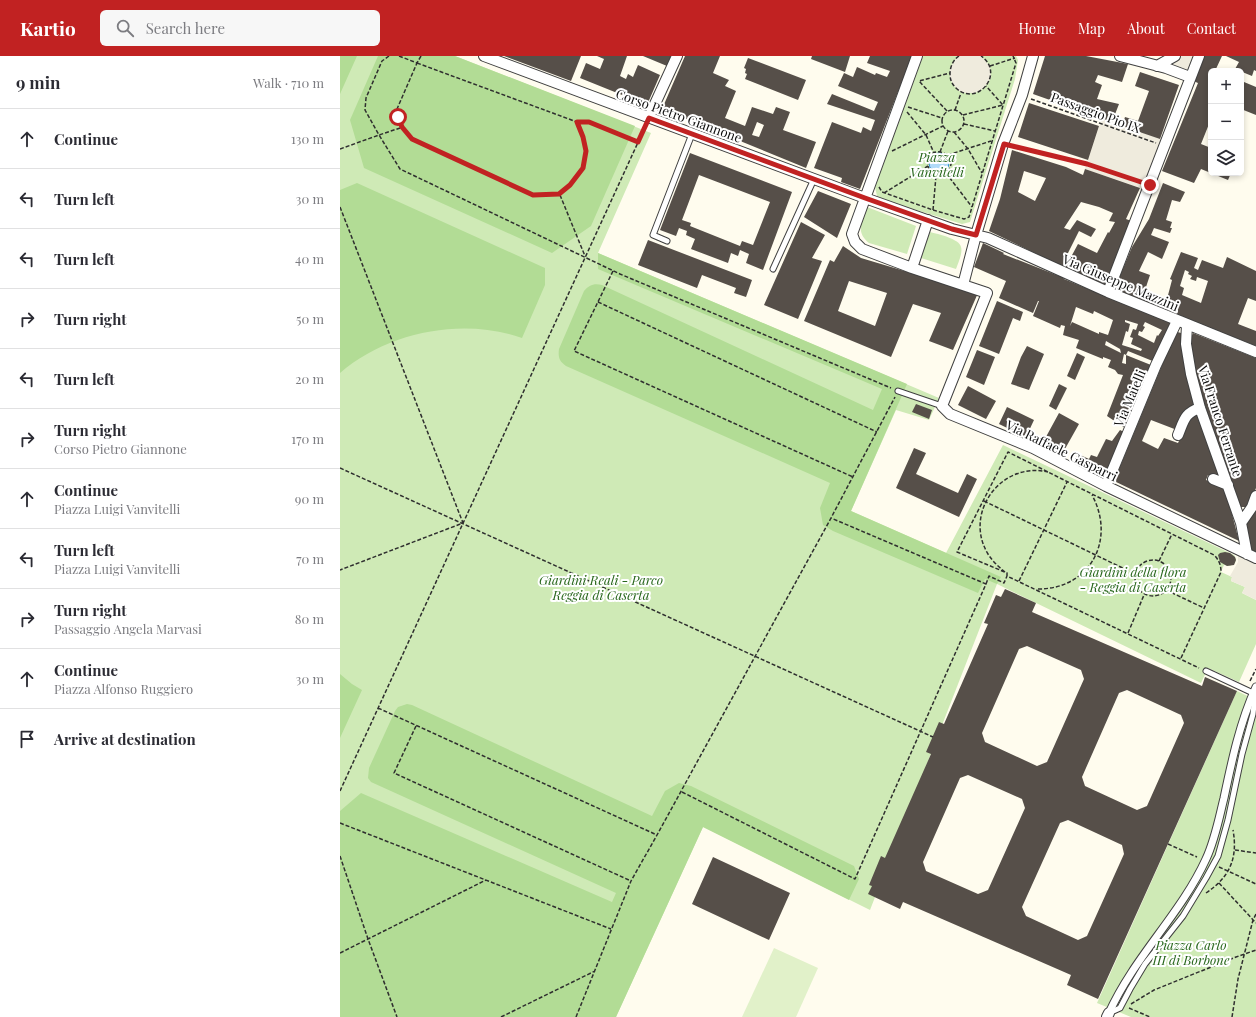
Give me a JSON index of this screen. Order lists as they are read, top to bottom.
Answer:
{
  "streets": {
    "street": [
      "Corso Pietro Giannone",
      "Via Giuseppe Mazzini",
      "Via Maielli",
      "Via Franco Ferrante",
      "Via Raffaele Gasparri"
    ],
    "path": ["Passaggio Pio IX"]
  },
  "crossings": [
    ["Corso Pietro Giannone", "Via Giuseppe Mazzini"],
    ["Via Giuseppe Mazzini", "Via Maielli"],
    ["Via Giuseppe Mazzini", "Via Franco Ferrante"],
    ["Via Maielli", "Via Raffaele Gasparri"],
    ["Via Franco Ferrante", "Via Raffaele Gasparri"]
  ],
  "parks": [
    "Piazza Vanvitelli",
    "Giardini della flora - Reggia di Caserta",
    "Giardini Reali - Parco Reggia di Caserta",
    "Piazza Carlo III di Borbone"
  ],
  "page": {
    "header": "Kartio",
    "search": "Search here",
    "nav": [
      "Home",
      "Map",
      "About",
      "Contact"
    ],
    "heading": ["9 min", "Walk · 710 m"],
    "map_buttons": ["+", "−"],
    "list": [
      ["Continue", "130 m"],
      ["Turn left", "30 m"],
      ["Turn left", "40 m"],
      ["Turn right", "50 m"],
      ["Turn left", "20 m"],
      ["Turn right", "Corso Pietro Giannone", "170 m"],
      ["Continue", "Piazza Luigi Vanvitelli", "90 m"],
      ["Turn left", "Piazza Luigi Vanvitelli", "70 m"],
      ["Turn right", "Passaggio Angela Marvasi", "80 m"],
      ["Continue", "Piazza Alfonso Ruggiero", "30 m"],
      "Arrive at destination"
    ]
  }
}
